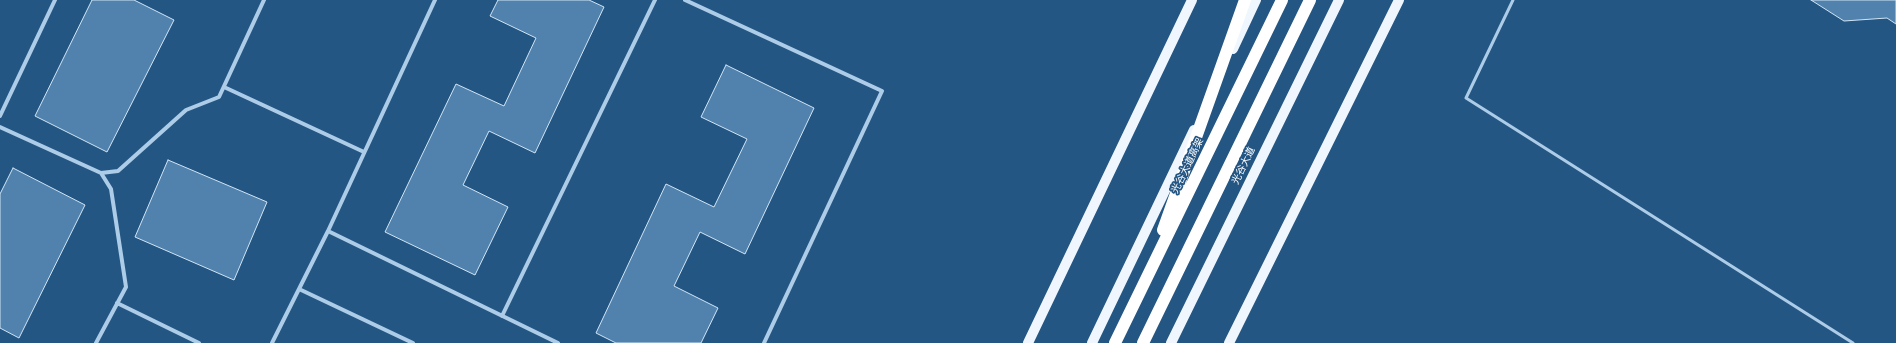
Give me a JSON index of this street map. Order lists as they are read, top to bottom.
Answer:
{
  "streets": {
    "highway": ["光谷大道高架"],
    "main road": ["光谷大道"]
  }
}
